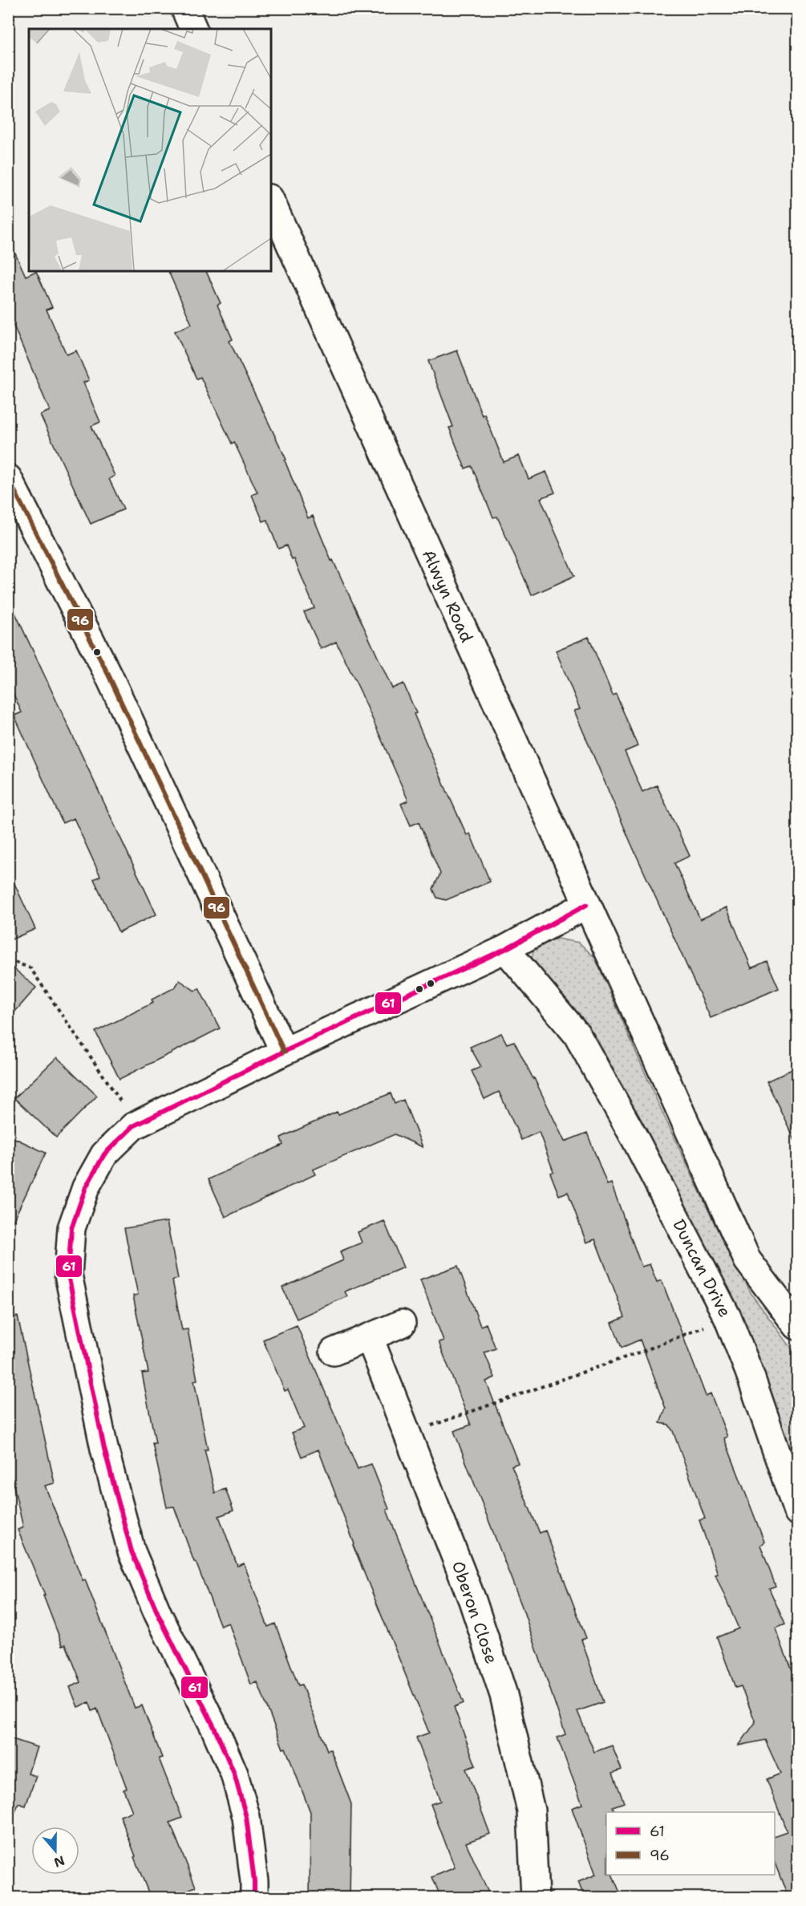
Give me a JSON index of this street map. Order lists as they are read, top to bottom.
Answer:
{
  "streets": {
    "street": ["Alwyn Road", "Duncan Drive", "Oberon Close"]
  },
  "lines": ["transit line 96", "transit line 61"],
  "legend": ["61", "96"],
  "north": "bottom"
}
